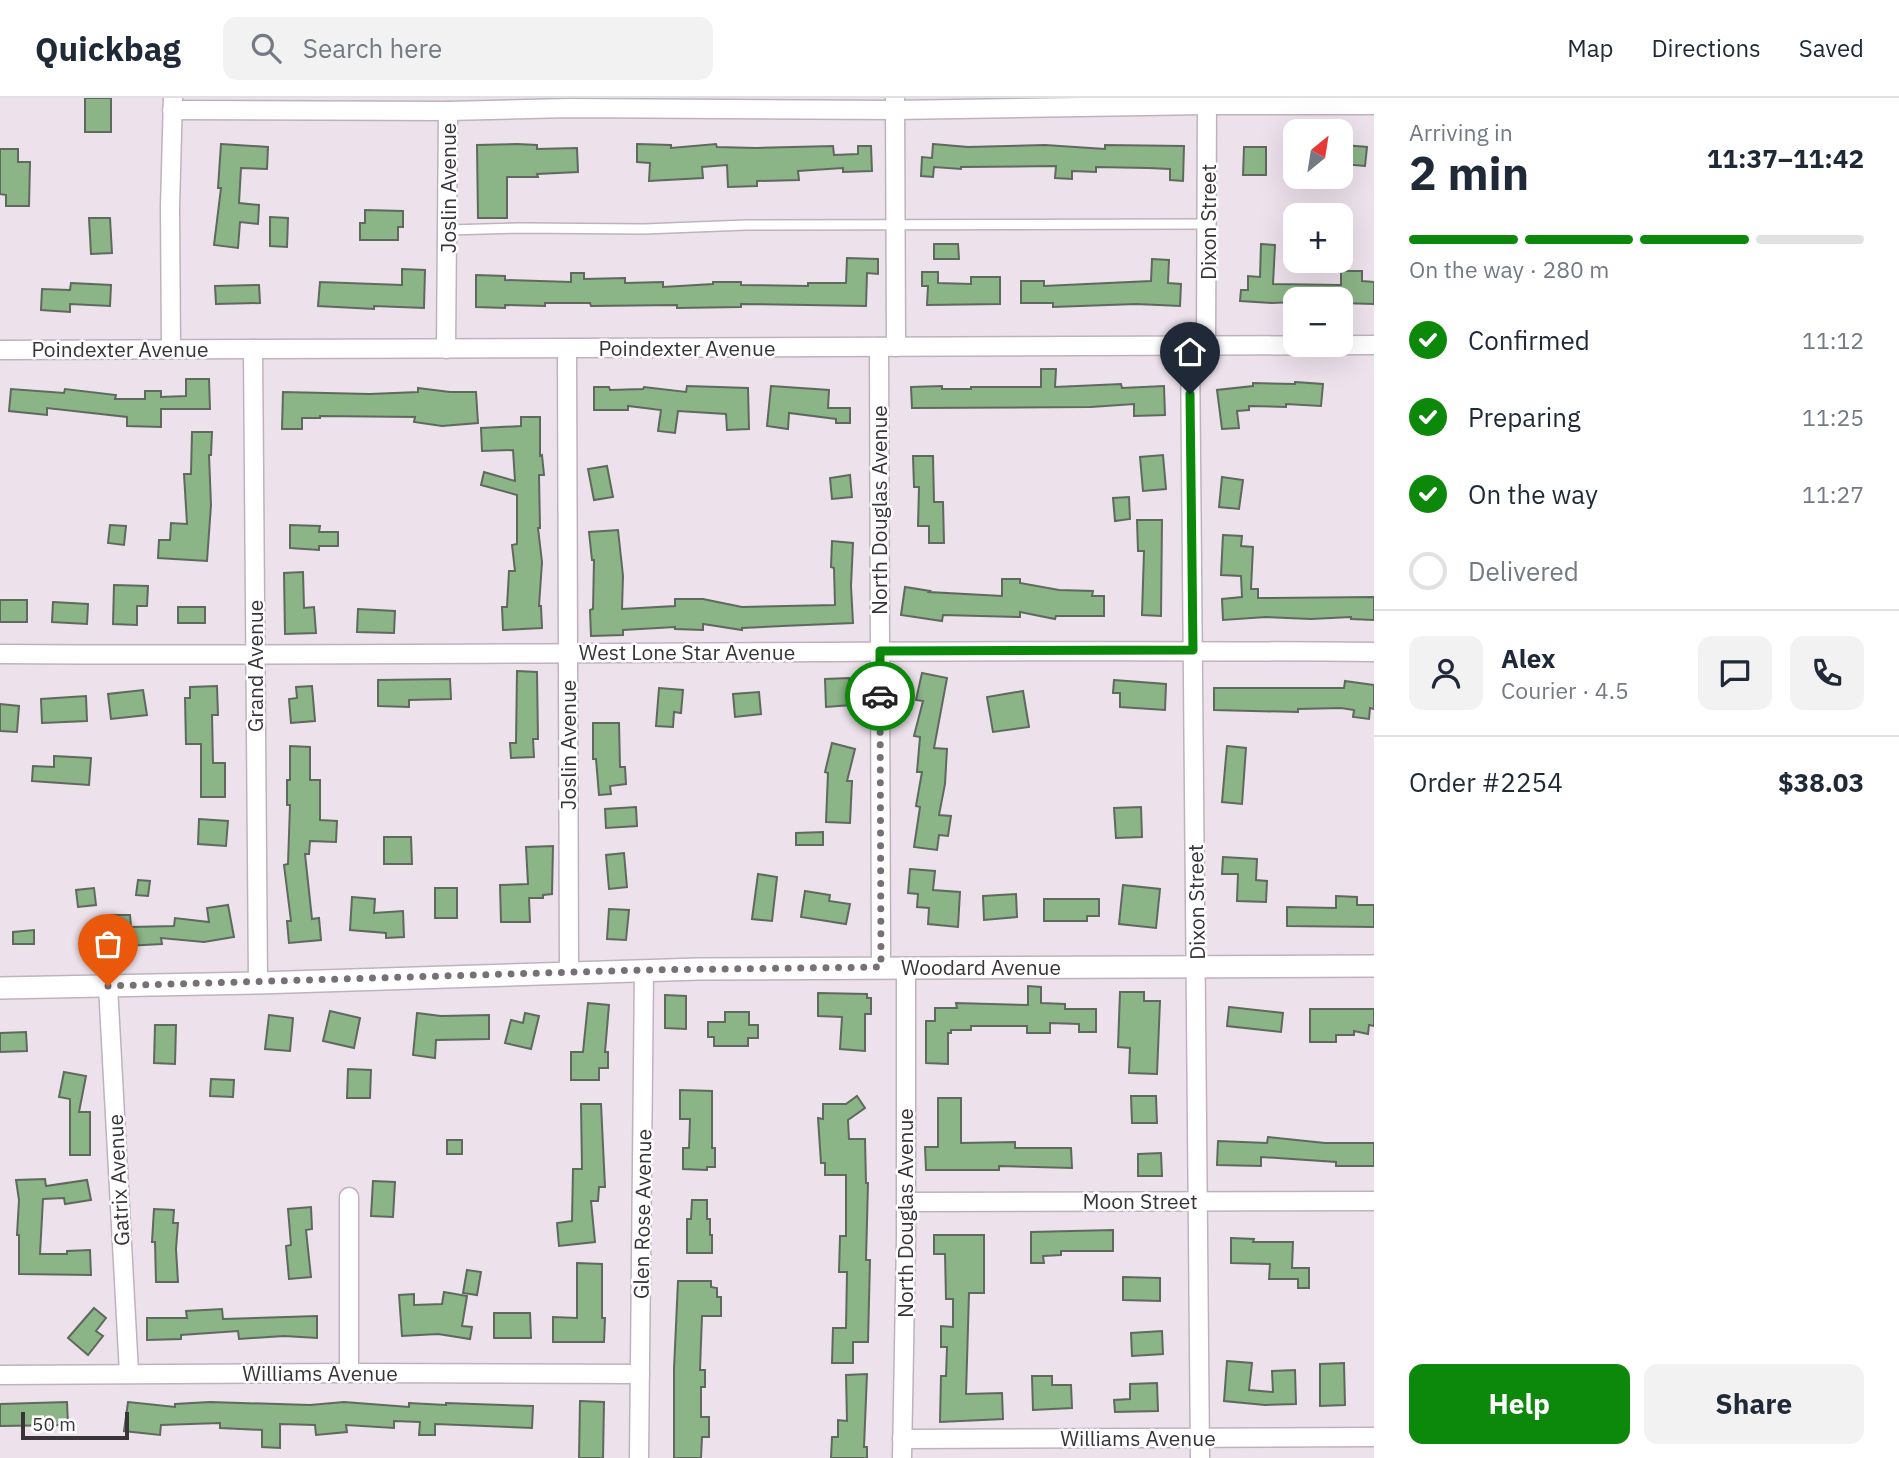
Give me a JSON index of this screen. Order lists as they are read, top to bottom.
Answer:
{
  "streets": {
    "street": [
      "Joslin Avenue",
      "Dixon Street",
      "Poindexter Avenue",
      "North Douglas Avenue",
      "West Lone Star Avenue",
      "Grand Avenue",
      "Woodard Avenue",
      "Gatrix Avenue",
      "Moon Street",
      "Glen Rose Avenue",
      "Williams Avenue"
    ]
  },
  "crossings": [
    ["Joslin Avenue", "Poindexter Avenue"],
    ["Joslin Avenue", "West Lone Star Avenue"],
    ["Joslin Avenue", "Woodard Avenue"],
    ["Dixon Street", "Poindexter Avenue"],
    ["Dixon Street", "West Lone Star Avenue"],
    ["Dixon Street", "Woodard Avenue"],
    ["Dixon Street", "Moon Street"],
    ["Dixon Street", "Williams Avenue"],
    ["Poindexter Avenue", "North Douglas Avenue"],
    ["Poindexter Avenue", "Grand Avenue"],
    ["North Douglas Avenue", "West Lone Star Avenue"],
    ["North Douglas Avenue", "Woodard Avenue"],
    ["North Douglas Avenue", "Moon Street"],
    ["North Douglas Avenue", "Williams Avenue"],
    ["West Lone Star Avenue", "Grand Avenue"],
    ["Grand Avenue", "Woodard Avenue"],
    ["Woodard Avenue", "Gatrix Avenue"],
    ["Woodard Avenue", "Glen Rose Avenue"],
    ["Gatrix Avenue", "Williams Avenue"],
    ["Glen Rose Avenue", "Williams Avenue"]
  ],
  "scale_bar": "50 m",
  "north": "top right",
  "page": {
    "header": "Quickbag",
    "search": "Search here",
    "nav": ["Map", "Directions", "Saved"],
    "heading": ["2 min", "Arriving in", "11:37–11:42"],
    "panel": [
      "Alex",
      "Courier · 4.5",
      "Order #2254",
      "$38.03"
    ],
    "map_buttons": ["+", "−"],
    "bar": "On the way · 280 m",
    "list": [
      ["Confirmed", "11:12"],
      ["Preparing", "11:25"],
      ["On the way", "11:27"],
      "Delivered"
    ],
    "buttons": ["Help", "Share"],
    "scale": "50 m"
  }
}
